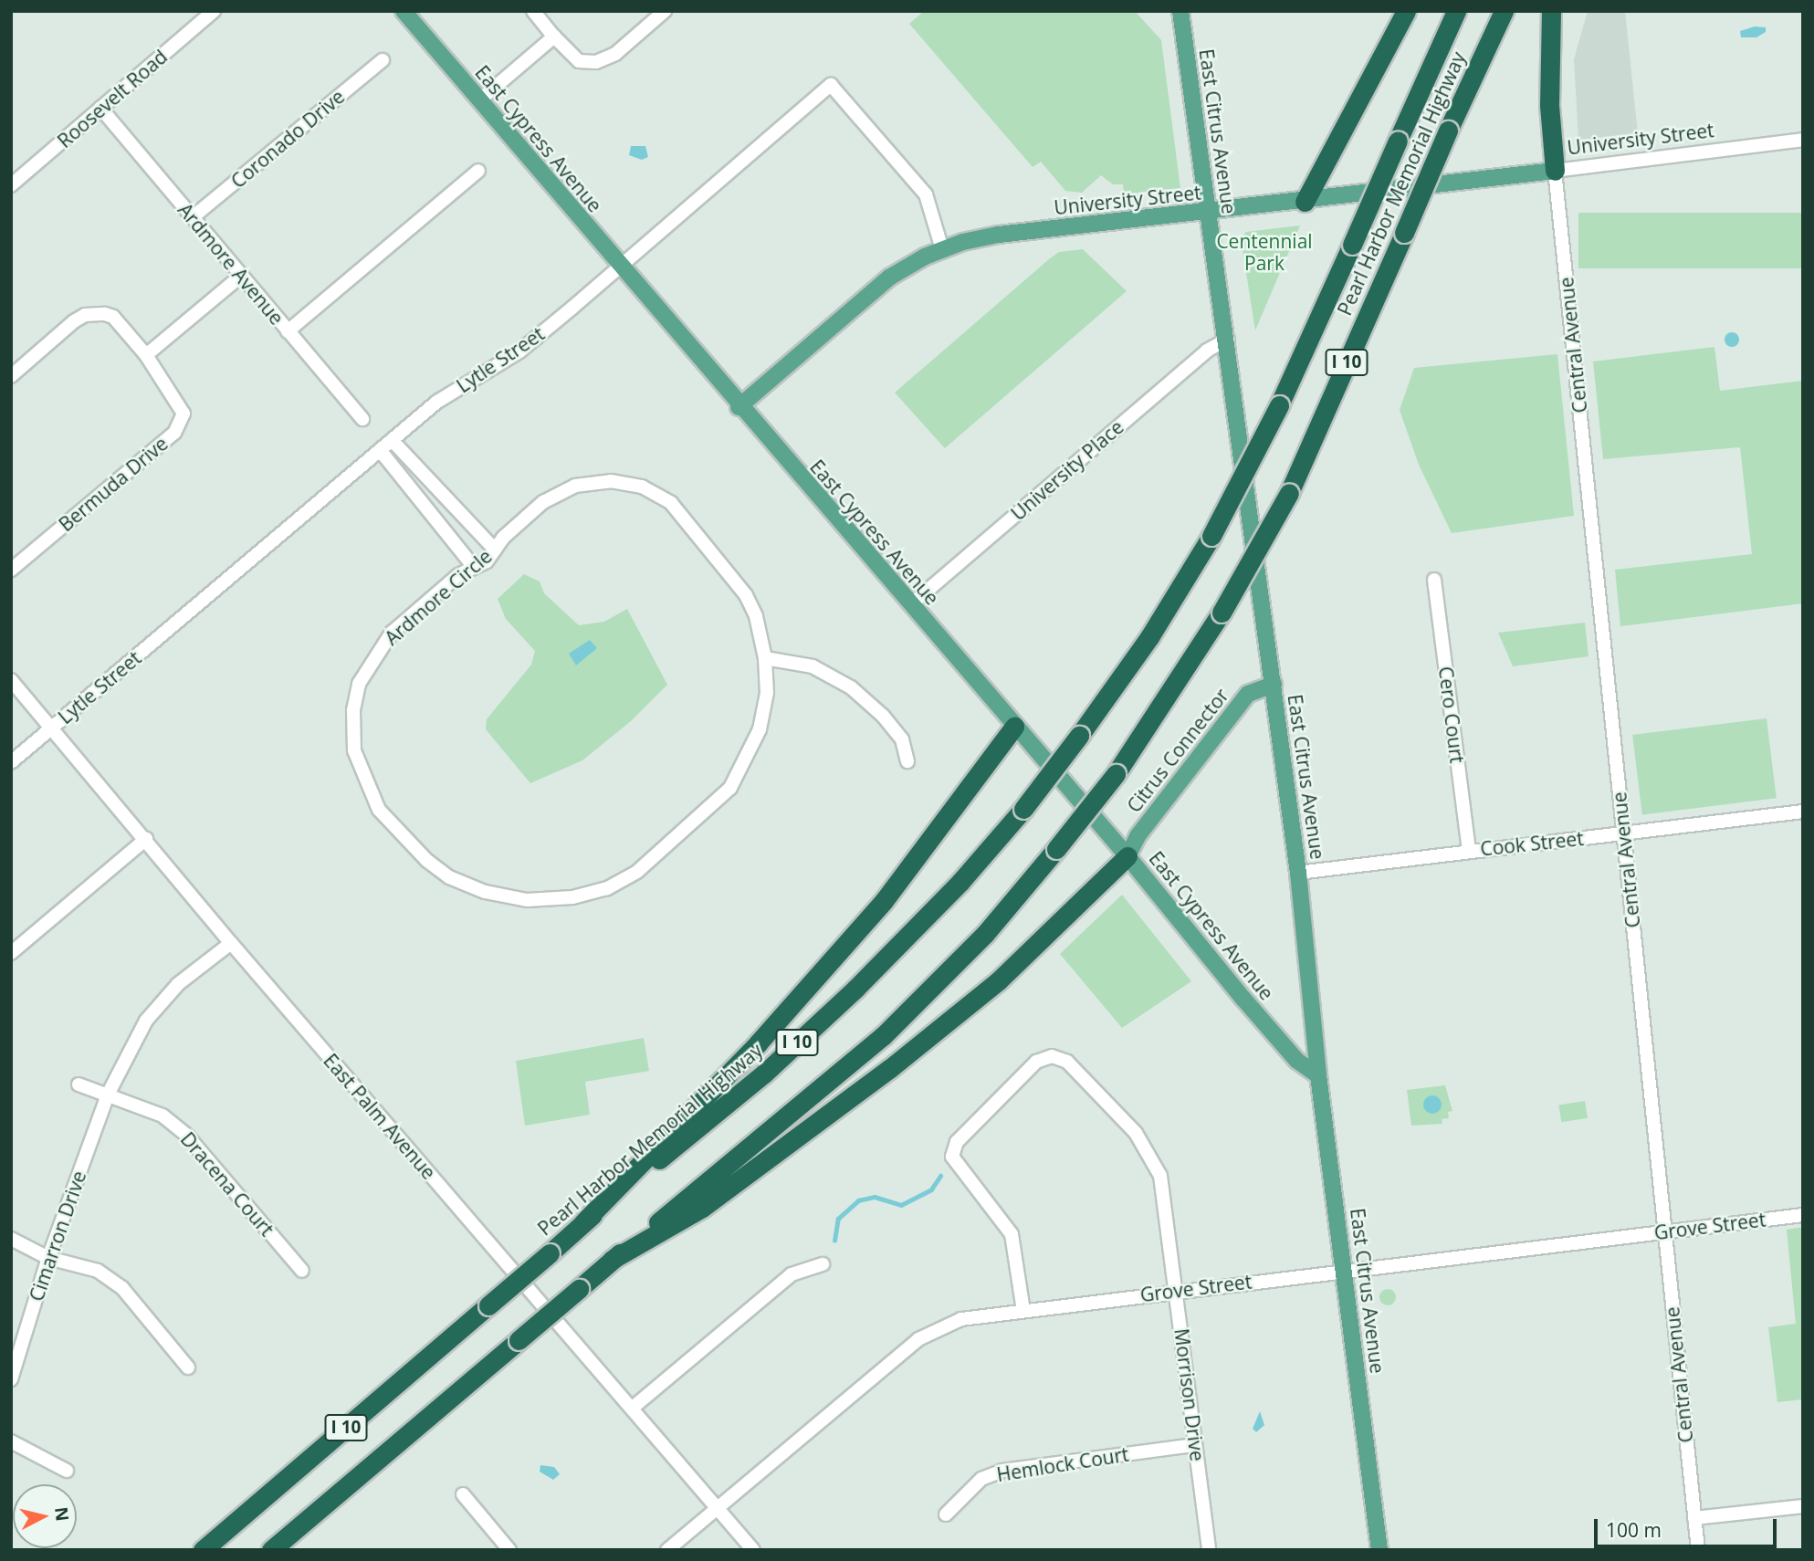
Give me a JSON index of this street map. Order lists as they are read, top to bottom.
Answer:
{
  "streets": {
    "highway": ["Pearl Harbor Memorial Highway", "I 10"],
    "main road": [
      "East Citrus Avenue",
      "East Cypress Avenue",
      "University Street",
      "Citrus Connector"
    ],
    "street": [
      "Roosevelt Road",
      "Coronado Drive",
      "Ardmore Avenue",
      "Central Avenue",
      "Lytle Street",
      "University Place",
      "Bermuda Drive",
      "Ardmore Circle",
      "Cero Court",
      "Cook Street",
      "East Palm Avenue",
      "Dracena Court",
      "Grove Street",
      "Cimarron Drive",
      "Morrison Drive",
      "Hemlock Court"
    ]
  },
  "crossings": [
    ["Roosevelt Road", "Ardmore Avenue"],
    ["East Citrus Avenue", "East Cypress Avenue"],
    ["East Citrus Avenue", "University Street"],
    ["East Citrus Avenue", "University Place"],
    ["East Citrus Avenue", "Citrus Connector"],
    ["East Citrus Avenue", "Cook Street"],
    ["East Citrus Avenue", "Grove Street"],
    ["Coronado Drive", "Ardmore Avenue"],
    ["East Cypress Avenue", "University Street"],
    ["East Cypress Avenue", "Lytle Street"],
    ["East Cypress Avenue", "University Place"],
    ["East Cypress Avenue", "Citrus Connector"],
    ["University Street", "Central Avenue"],
    ["University Street", "Lytle Street"],
    ["Central Avenue", "Cook Street"],
    ["Central Avenue", "Grove Street"],
    ["Lytle Street", "East Palm Avenue"],
    ["Cero Court", "Cook Street"],
    ["East Palm Avenue", "Grove Street"],
    ["East Palm Avenue", "Cimarron Drive"],
    ["Dracena Court", "Cimarron Drive"],
    ["Grove Street", "Morrison Drive"],
    ["Morrison Drive", "Hemlock Court"]
  ],
  "parks": ["Centennial Park"],
  "scale_bar": "100 m",
  "north": "right"
}
